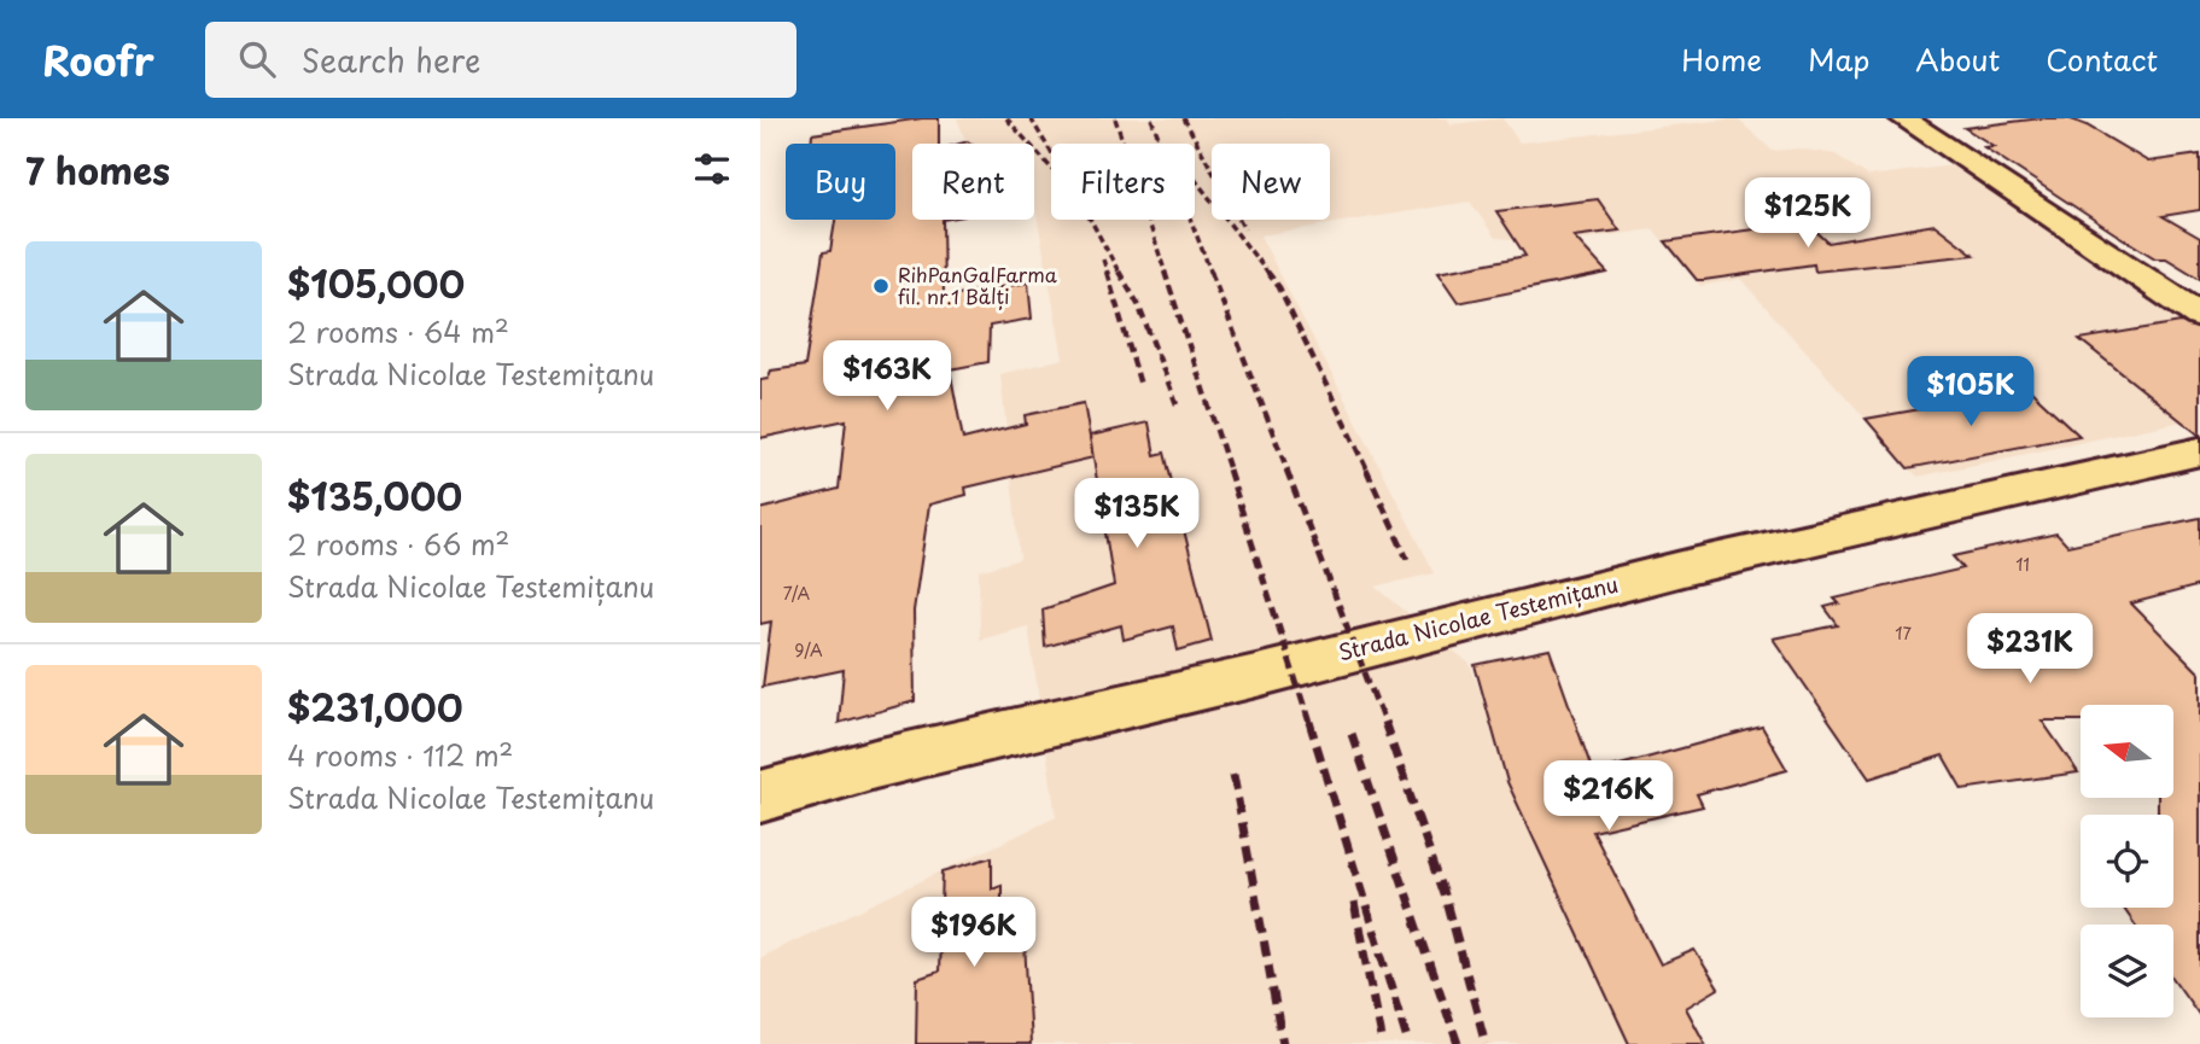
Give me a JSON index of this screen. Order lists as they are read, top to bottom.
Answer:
{
  "streets": {
    "main road": ["Strada Nicolae Testemițanu"]
  },
  "places": ["RihPanGalFarma fil. nr.1 Bălți"],
  "house_numbers": [
    "11",
    "7/A",
    "17",
    "9/A"
  ],
  "north": "left",
  "page": {
    "header": "Roofr",
    "search": "Search here",
    "nav": [
      "Home",
      "Map",
      "About",
      "Contact"
    ],
    "heading": "7 homes",
    "chip": [
      "Buy",
      "Rent",
      "Filters",
      "New"
    ],
    "price": [
      "$125K",
      "$163K",
      "$105K",
      "$135K",
      "$231K",
      "$216K",
      "$196K"
    ],
    "list": [
      {
        "name": "$105,000",
        "note": "2 rooms · 64 m² · Strada Nicolae Testemițanu"
      },
      {
        "name": "$135,000",
        "note": "2 rooms · 66 m² · Strada Nicolae Testemițanu"
      },
      {
        "name": "$231,000",
        "note": "4 rooms · 112 m² · Strada Nicolae Testemițanu"
      }
    ]
  }
}
